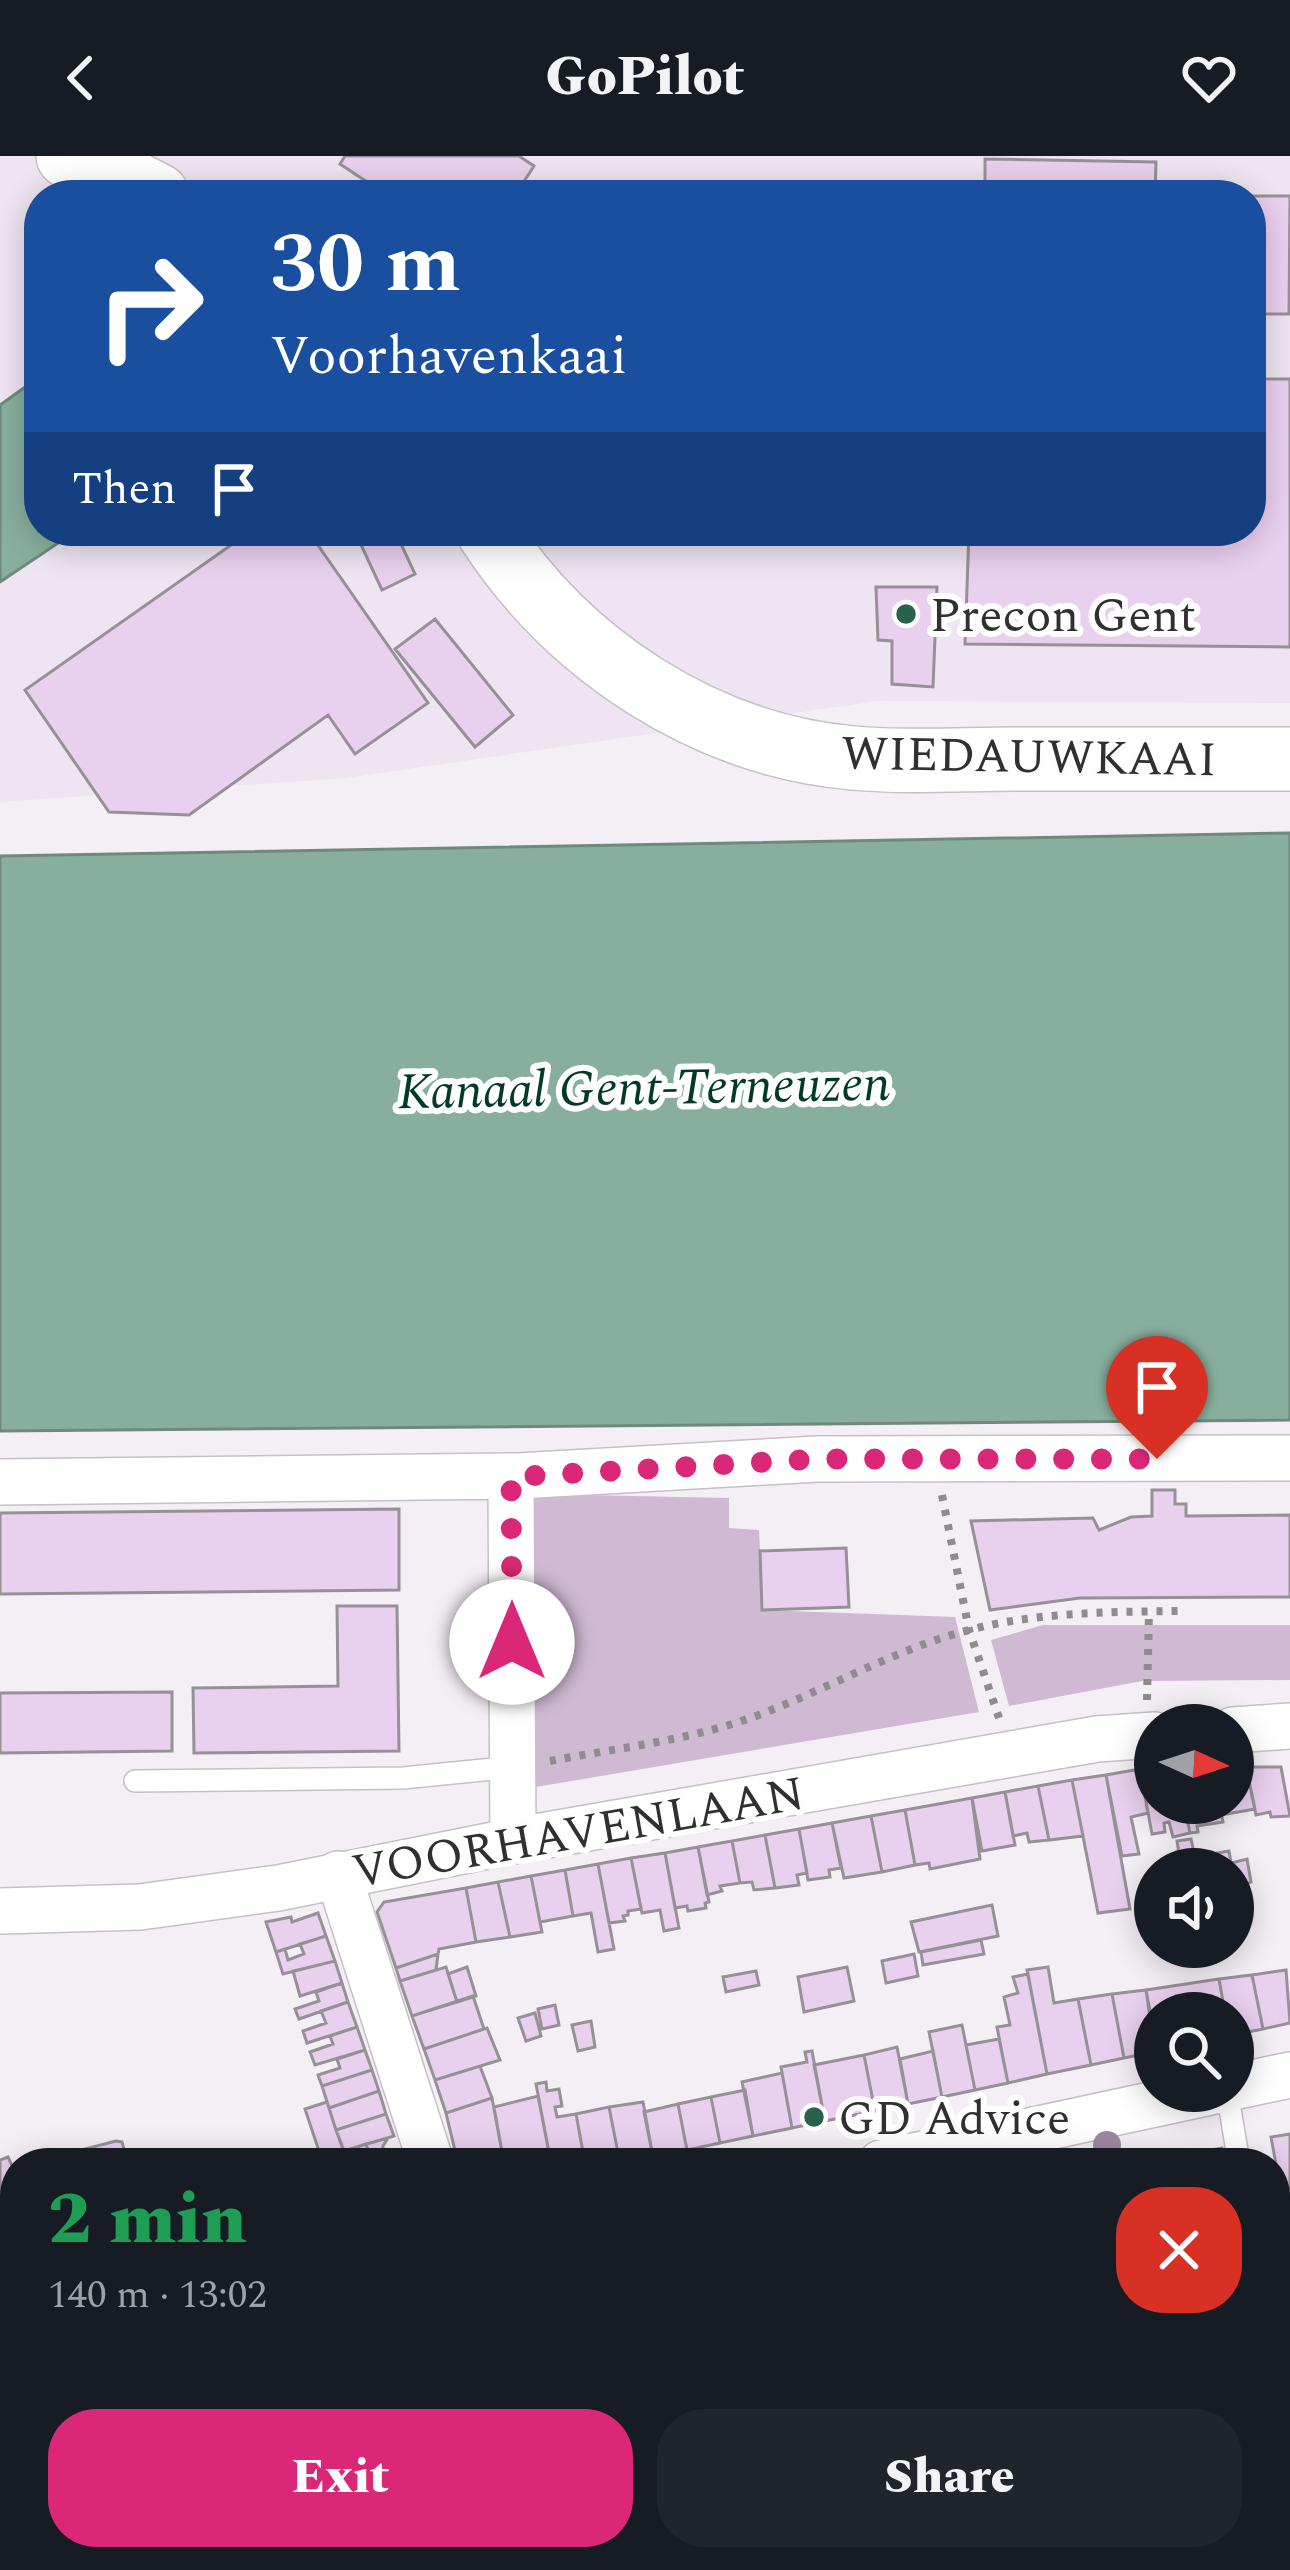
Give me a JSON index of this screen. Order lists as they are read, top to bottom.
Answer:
{
  "streets": {
    "main road": ["WIEDAUWKAAI"],
    "street": ["VOORHAVENLAAN"]
  },
  "water": ["Kanaal Gent-Terneuzen"],
  "places": ["Precon Gent", "GD Advice"],
  "north": "right",
  "page": {
    "header": "GoPilot",
    "turn": ["30 m", "Voorhavenkaai"],
    "then": "Then",
    "heading": ["2 min", "140 m · 13:02"],
    "buttons": ["Exit", "Share"]
  }
}
